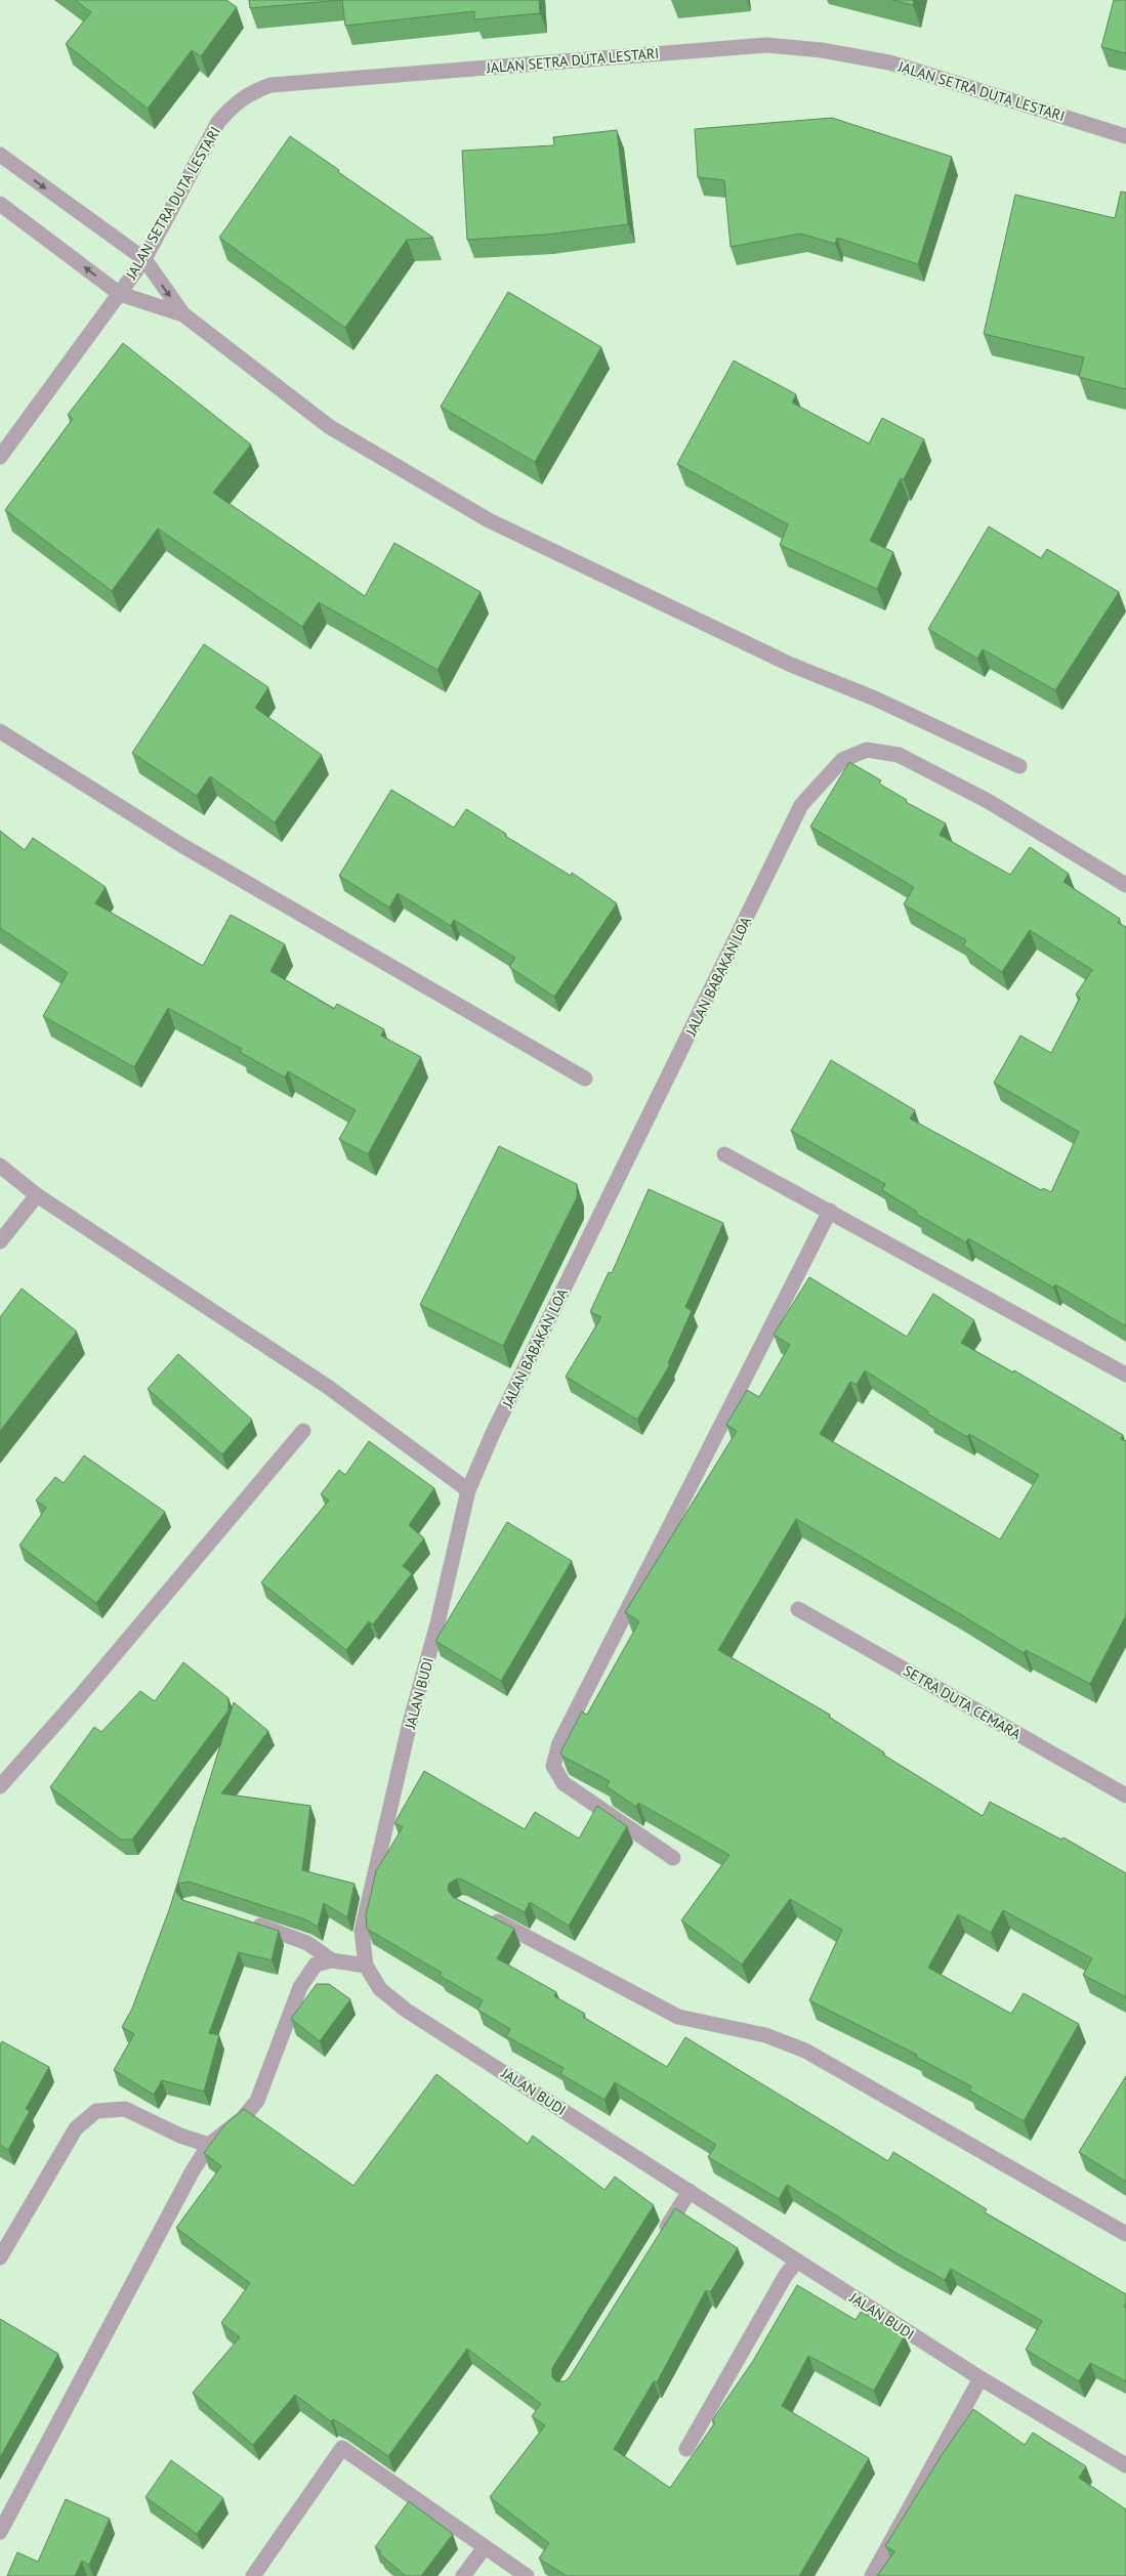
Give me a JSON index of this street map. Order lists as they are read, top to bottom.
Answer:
{
  "streets": {
    "street": [
      "JALAN SETRA DUTA LESTARI",
      "JALAN BABAKAN LOA",
      "JALAN BUDI",
      "SETRA DUTA CEMARA"
    ]
  },
  "crossings": [
    ["JALAN BABAKAN LOA", "JALAN BUDI"]
  ]
}
